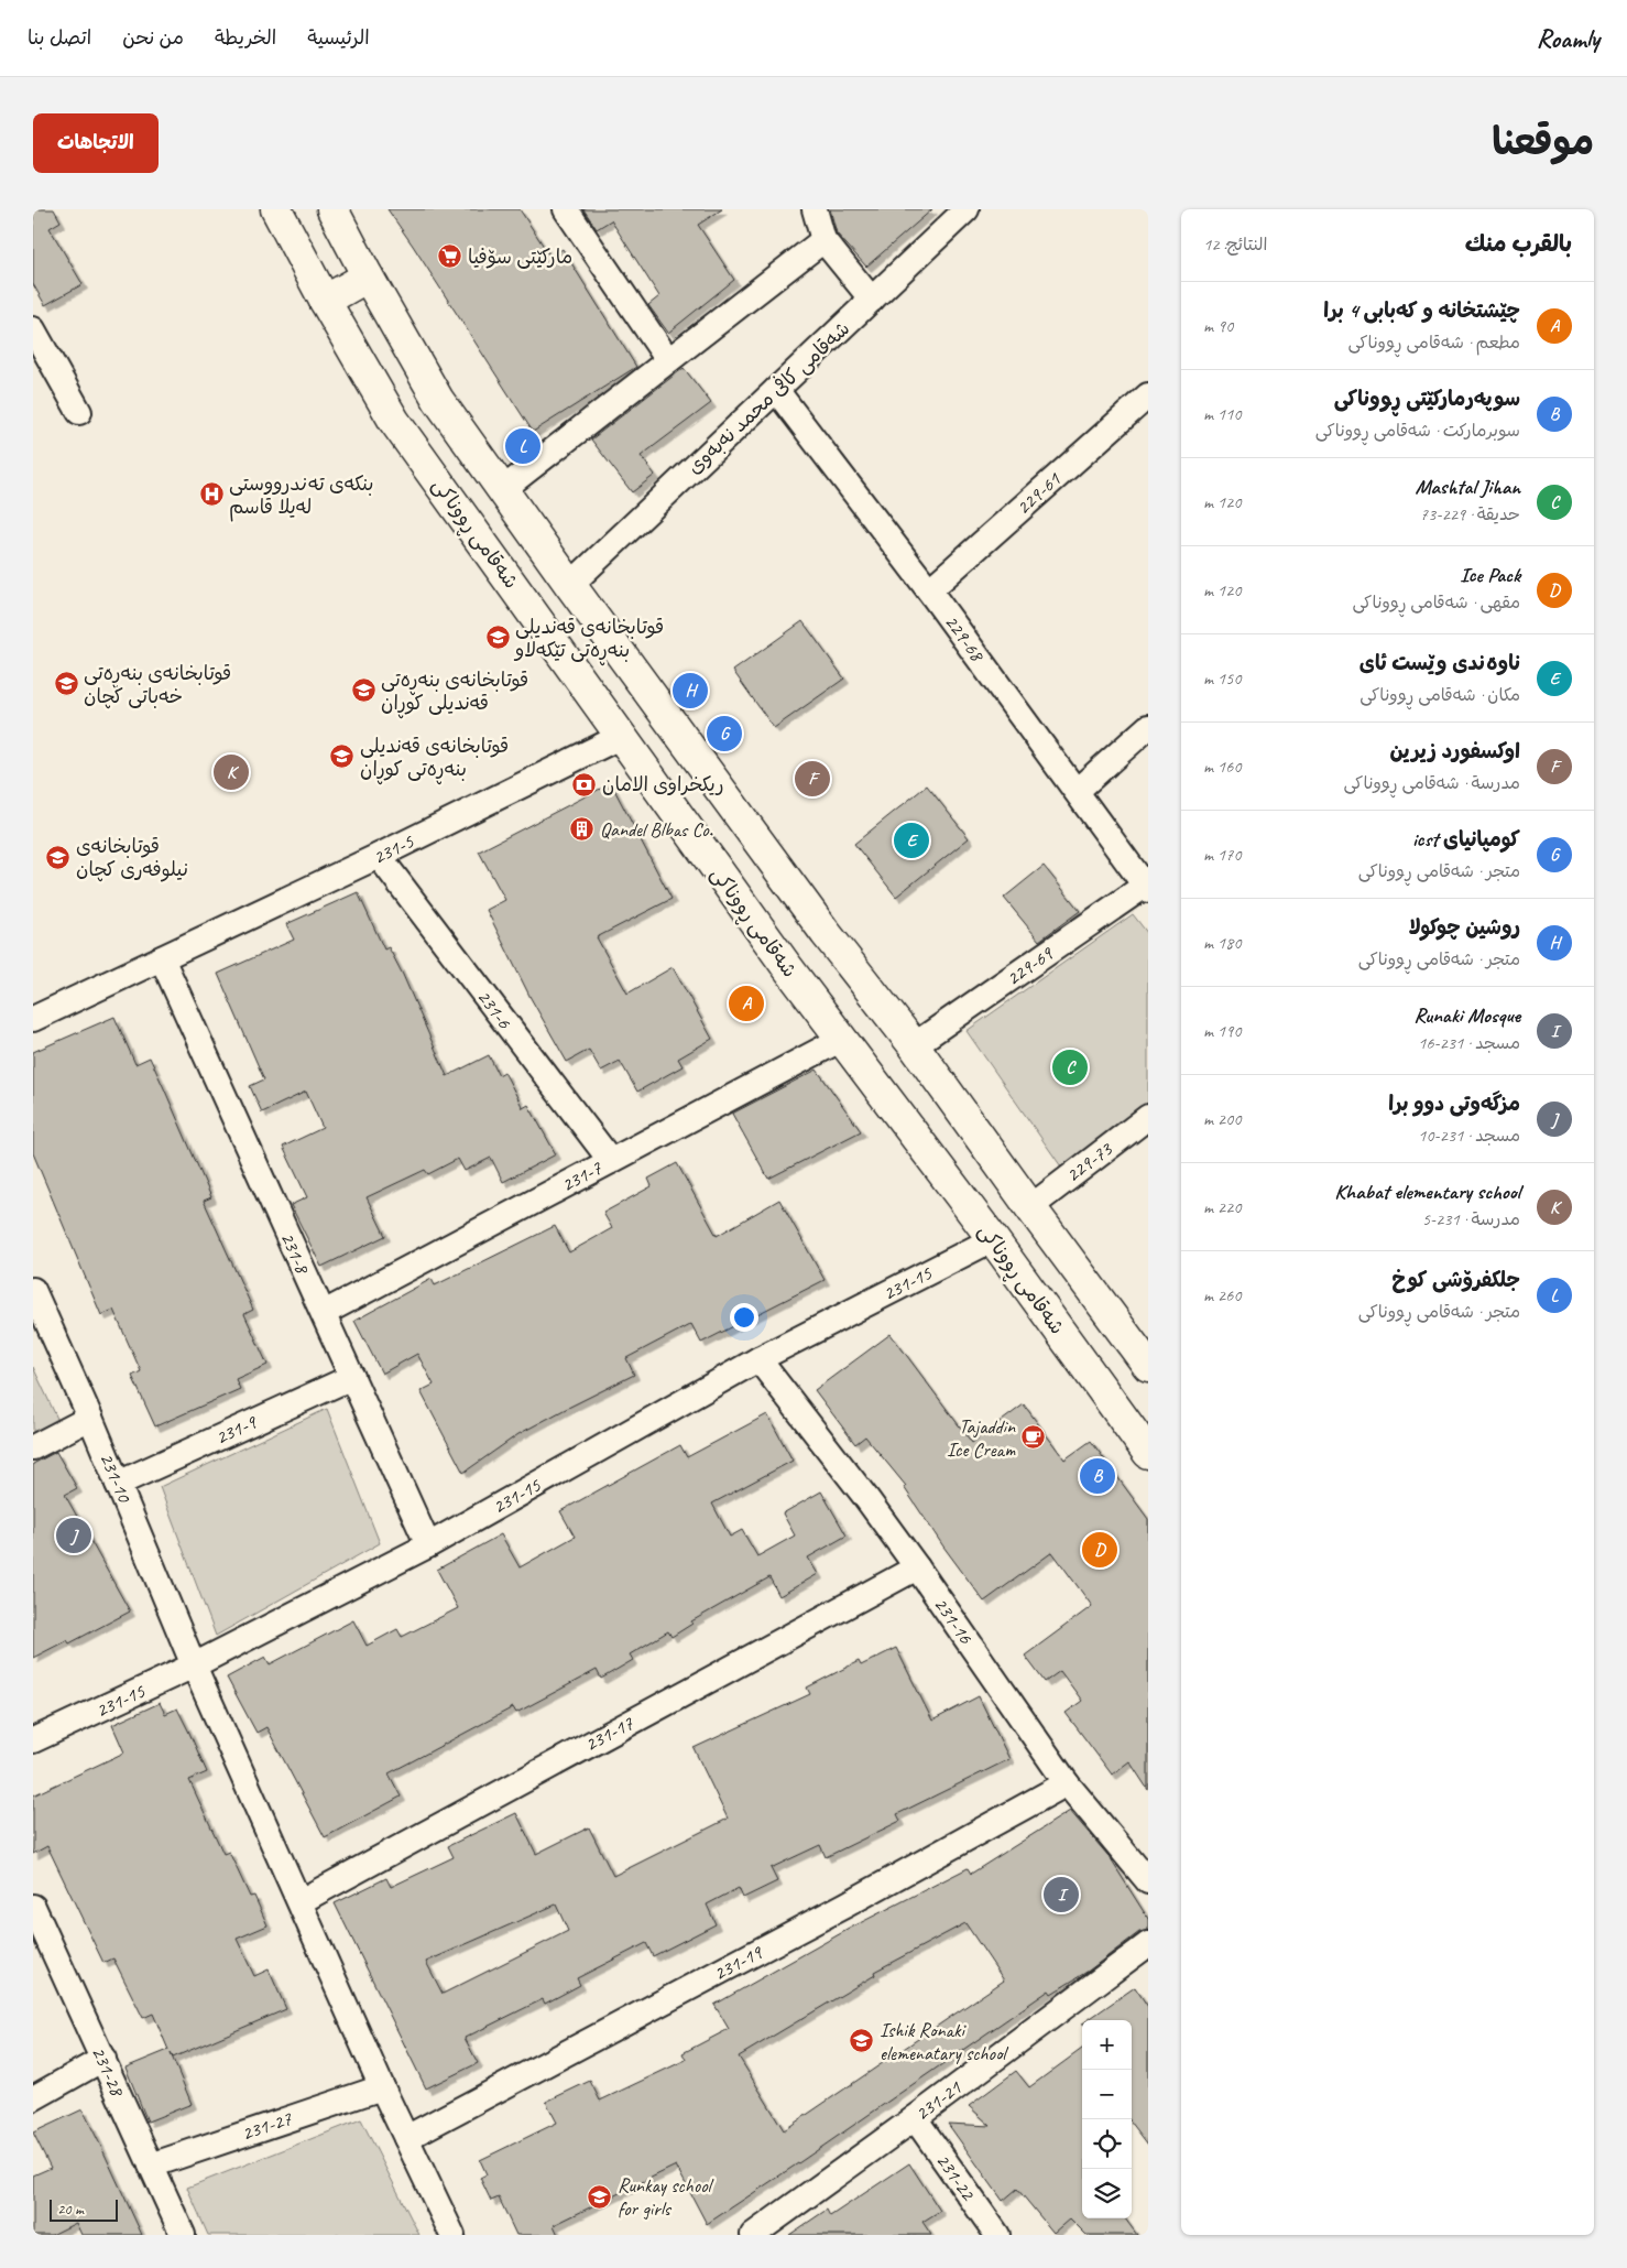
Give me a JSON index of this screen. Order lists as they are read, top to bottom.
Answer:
{
  "streets": {
    "main road": ["شەقامی ڕووناکی"],
    "street": [
      "شەقامی کافی محمد نەبەوی",
      "229-61",
      "229-68",
      "231-5",
      "229-69",
      "231-6",
      "229-73",
      "231-7",
      "231-8",
      "231-15",
      "231-9",
      "231-10",
      "231-16",
      "231-17",
      "231-19",
      "231-28",
      "231-21",
      "231-27",
      "231-22"
    ]
  },
  "crossings": [
    ["شەقامی کافی محمد نەبەوی", "229-68"],
    ["229-61", "229-68"],
    ["شەقامی ڕووناکی", "231-5"],
    ["شەقامی ڕووناکی", "231-7"],
    ["شەقامی ڕووناکی", "231-15"],
    ["229-68", "229-69"],
    ["231-5", "231-6"],
    ["231-5", "231-8"],
    ["231-6", "231-7"],
    ["231-7", "231-8"],
    ["231-8", "231-15"],
    ["231-8", "231-9"],
    ["231-15", "231-10"],
    ["231-15", "231-16"],
    ["231-9", "231-10"],
    ["231-10", "231-17"],
    ["231-10", "231-19"],
    ["231-10", "231-27"],
    ["231-16", "231-17"],
    ["231-16", "231-19"],
    ["231-28", "231-27"],
    ["231-21", "231-22"]
  ],
  "places": {
    "supermarket": ["مارکێتی سۆفیا"],
    "hospital": ["بنکەی تەندرووستی لەیلا قاسم"],
    "school or university": [
      "قوتابخانەی قەندیلی بنەڕەتی تێكەلاو",
      "قوتابخانەی بنەڕەتی خەباتی کچان",
      "قوتابخانەی بنەڕەتی قەندیلی کوڕان",
      "قوتابخانەی قەندیلی بنەڕەتی کوڕان",
      "قوتابخانەی نیلوفەری کچان",
      "Ishik Ronaki elemenatary school",
      "Runkay school for girls"
    ],
    "bank": ["ريكخراوى الامان"],
    "building": ["Qandel Blbas Co."],
    "cafe": ["Tajaddin Ice Cream"]
  },
  "scale_bar": "20 m",
  "page": {
    "header": "Roamly",
    "nav": [
      "الرئيسية",
      "الخريطة",
      "من نحن",
      "اتصل بنا"
    ],
    "title": "موقعنا",
    "buttons": "الاتجاهات",
    "heading": ["بالقرب منك", "النتائج: 12"],
    "list": [
      {
        "mark": "A",
        "name": "چێشتخانە و کەبابی 4 برا",
        "note": "مطعم · شەقامی ڕووناکی",
        "value": "90 m"
      },
      {
        "mark": "B",
        "name": "سوپەرمارکێتی ڕووناکی",
        "note": "سوبرماركت · شەقامی ڕووناکی",
        "value": "110 m"
      },
      {
        "mark": "C",
        "name": "Mashtal Jihan",
        "note": "حديقة · 229-73",
        "value": "120 m"
      },
      {
        "mark": "D",
        "name": "Ice Pack",
        "note": "مقهى · شەقامی ڕووناکی",
        "value": "120 m"
      },
      {
        "mark": "E",
        "name": "ناوەندی وێست ئای",
        "note": "مكان · شەقامی ڕووناکی",
        "value": "150 m"
      },
      {
        "mark": "F",
        "name": "اوكسفورد زيرين",
        "note": "مدرسة · شەقامی ڕووناکی",
        "value": "160 m"
      },
      {
        "mark": "G",
        "name": "كومپانياى icst",
        "note": "متجر · شەقامی ڕووناکی",
        "value": "170 m"
      },
      {
        "mark": "H",
        "name": "روشين چوكولا",
        "note": "متجر · شەقامی ڕووناکی",
        "value": "180 m"
      },
      {
        "mark": "I",
        "name": "Runaki Mosque",
        "note": "مسجد · 231-16",
        "value": "190 m"
      },
      {
        "mark": "J",
        "name": "مزگەوتی دوو برا",
        "note": "مسجد · 231-10",
        "value": "200 m"
      },
      {
        "mark": "K",
        "name": "Khabat elementary school",
        "note": "مدرسة · 231-5",
        "value": "220 m"
      },
      {
        "mark": "L",
        "name": "جلکفرۆشی کوخ",
        "note": "متجر · شەقامی ڕووناکی",
        "value": "260 m"
      }
    ],
    "pins": [
      "L",
      "H",
      "G",
      "K",
      "F",
      "E",
      "A",
      "C",
      "B",
      "J",
      "D",
      "I"
    ],
    "map_buttons": ["+", "−"],
    "scale": "20 m"
  }
}
